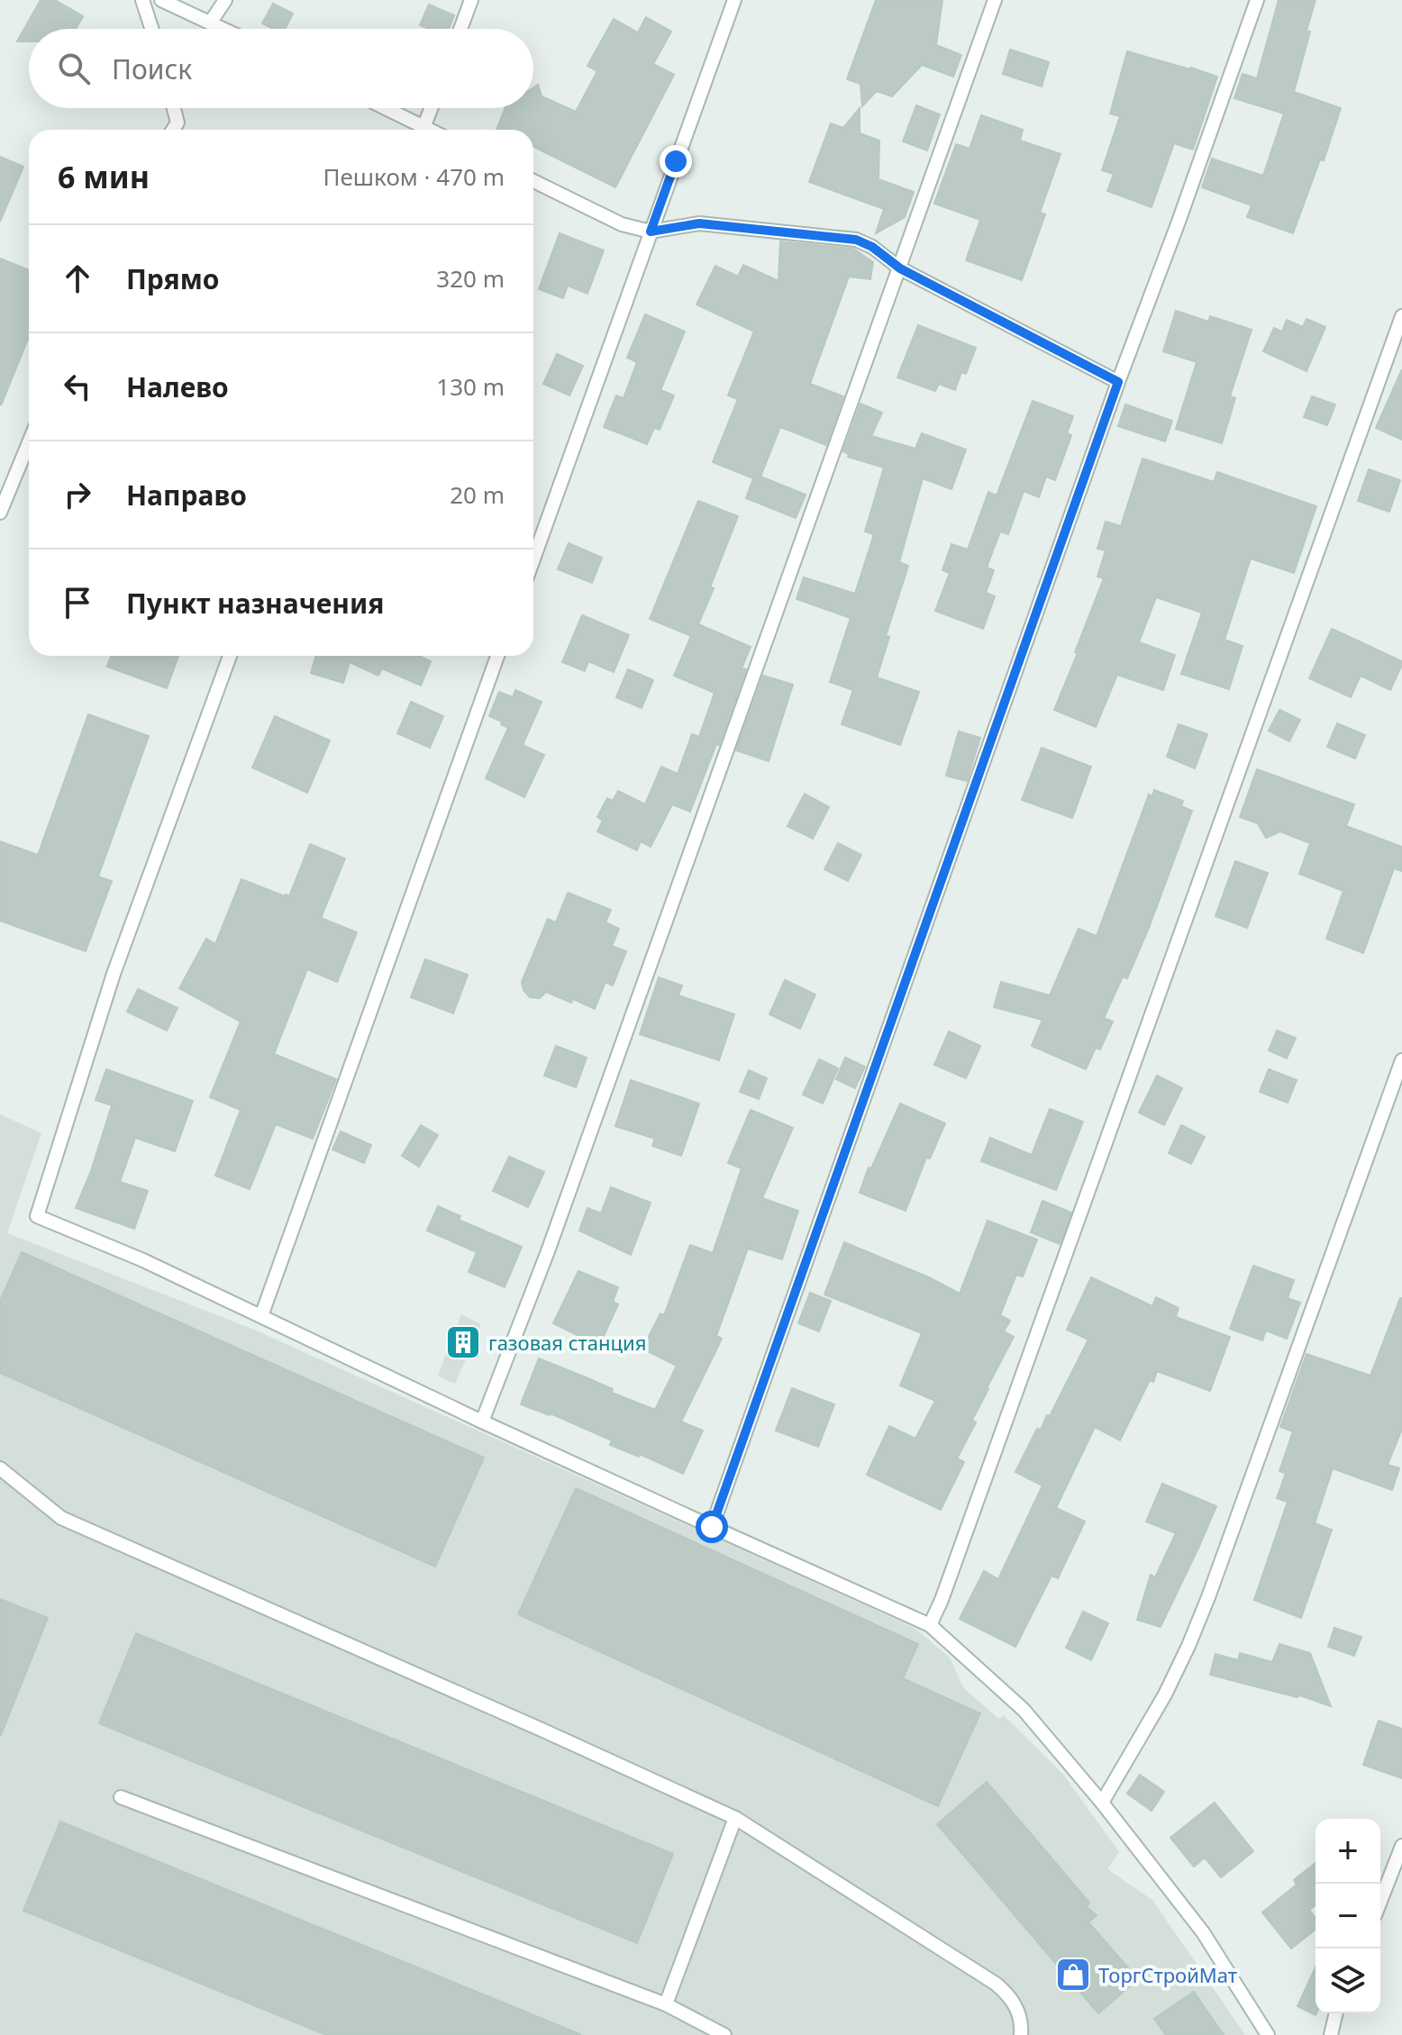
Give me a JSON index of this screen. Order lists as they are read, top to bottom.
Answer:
{
  "places": {
    "building": ["газовая станция"],
    "shop": ["ТоргСтройМат"]
  },
  "page": {
    "search": "Поиск",
    "heading": ["6 мин", "Пешком · 470 m"],
    "list": [
      ["Прямо", "320 m"],
      ["Налево", "130 m"],
      ["Направо", "20 m"],
      "Пункт назначения"
    ],
    "map_buttons": ["+", "−"]
  }
}
